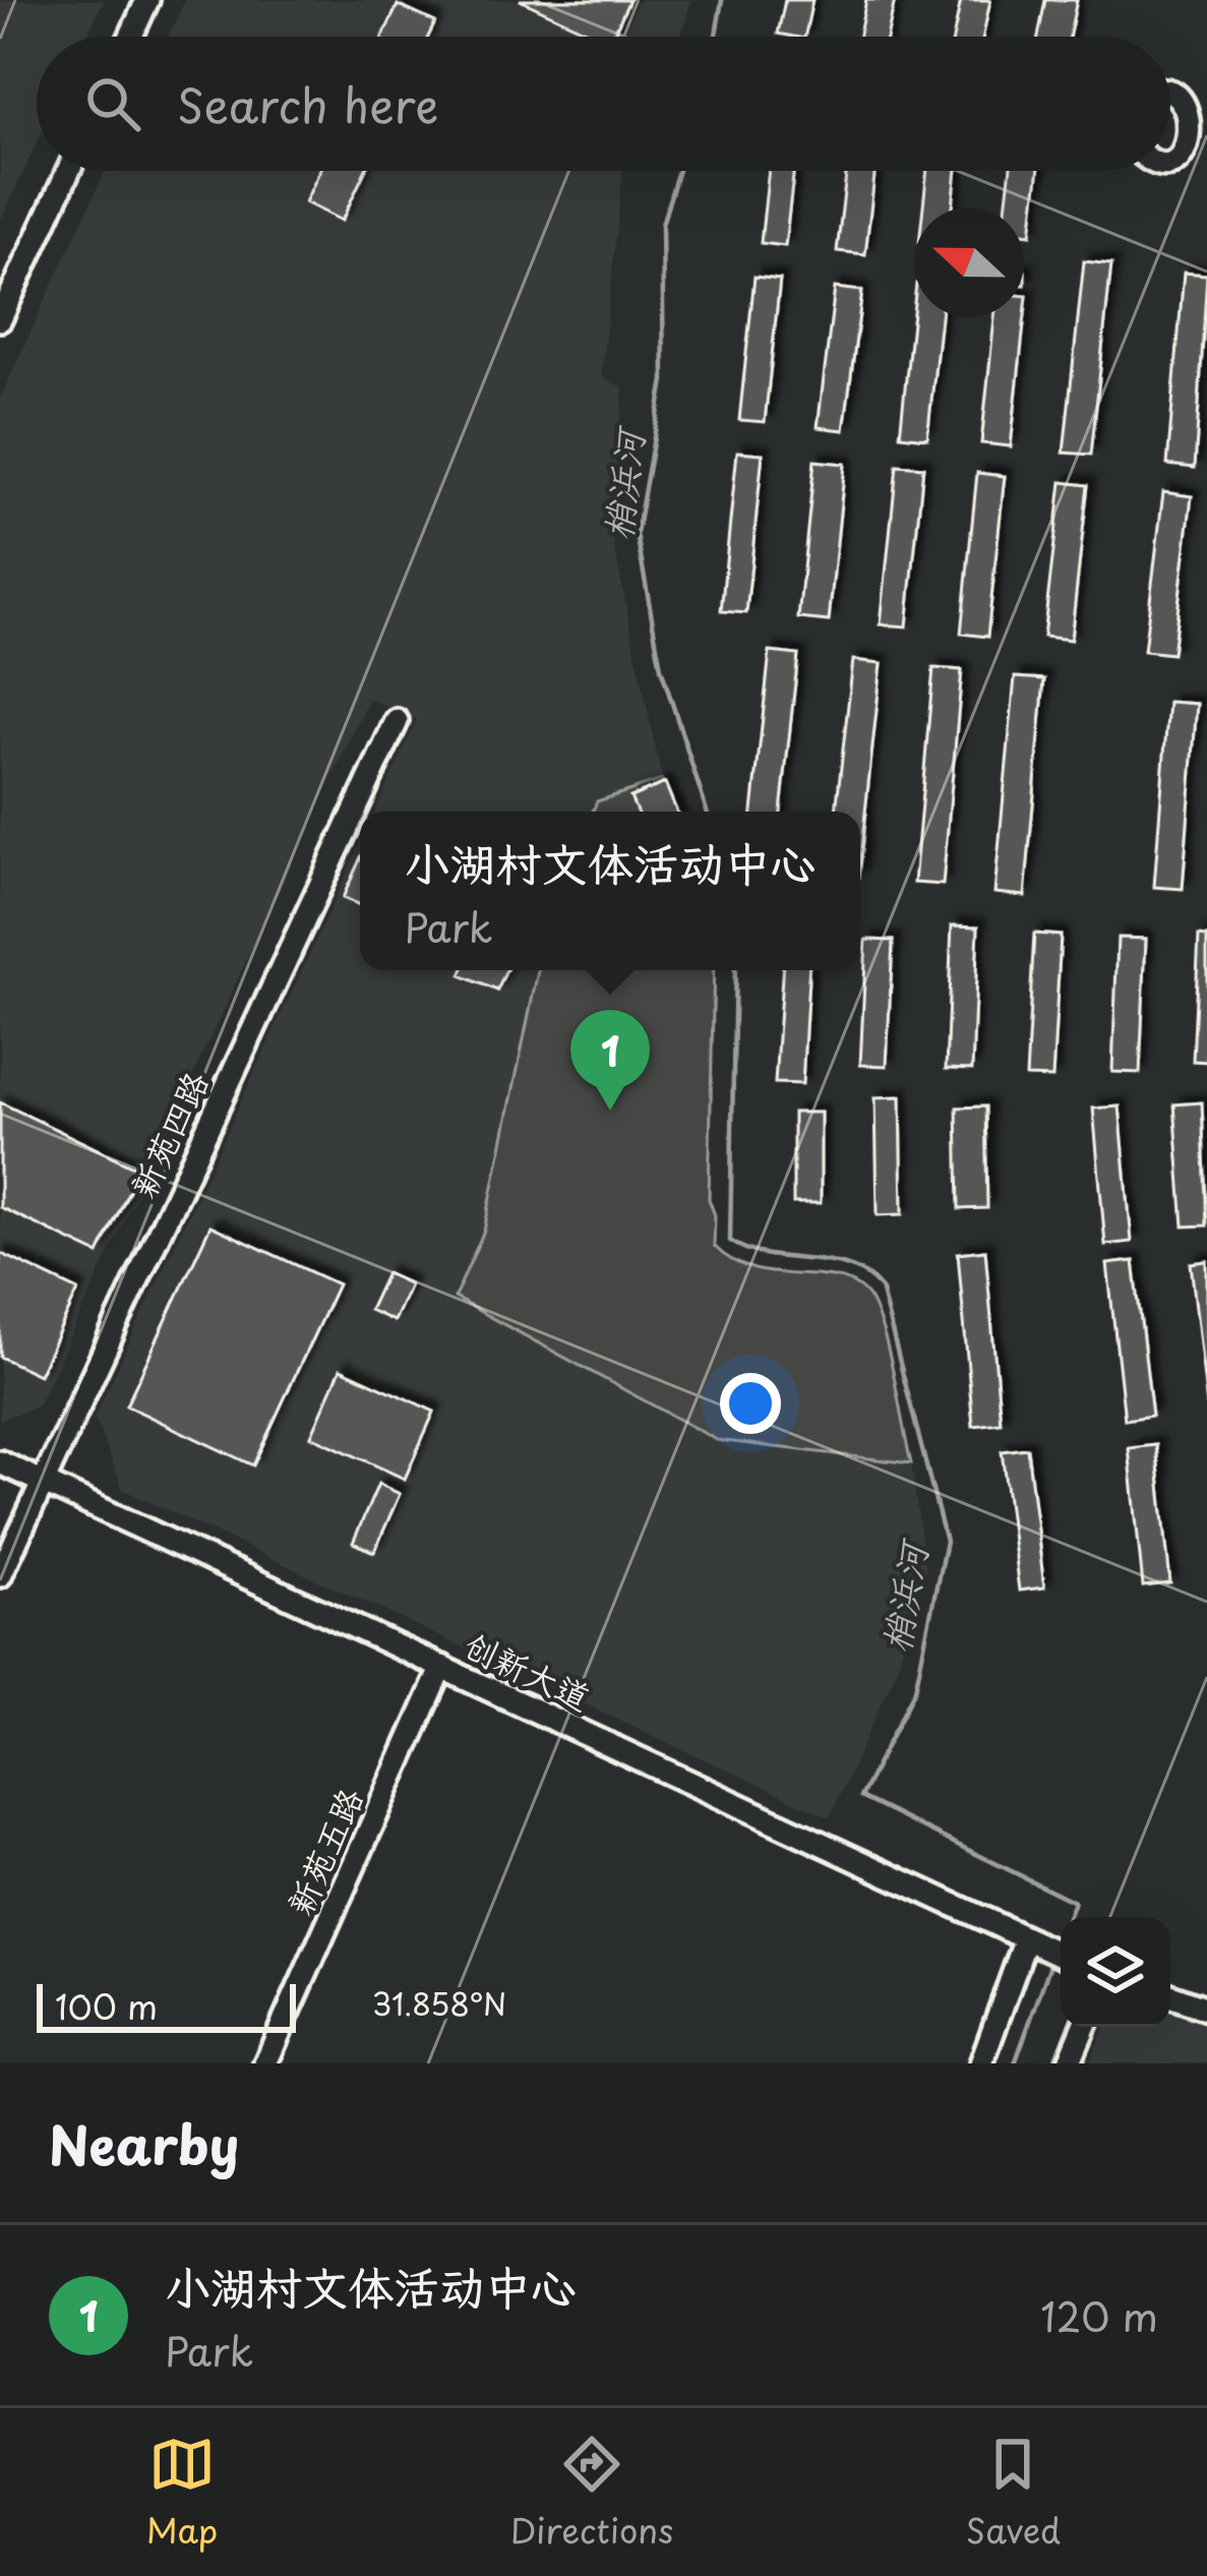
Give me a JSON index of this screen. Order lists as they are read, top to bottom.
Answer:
{
  "streets": {
    "street": ["新苑四路", "创新大道", "新苑五路"]
  },
  "crossings": [
    ["新苑四路", "创新大道"],
    ["创新大道", "新苑五路"]
  ],
  "water": ["梢浜河"],
  "scale_bar": "100 m",
  "north": "left",
  "page": {
    "search": "Search here",
    "popup": ["小湖村文体活动中心", "Park"],
    "pins": "1",
    "scale": "100 m",
    "heading": "Nearby",
    "list": [
      {
        "mark": "1",
        "name": "小湖村文体活动中心",
        "note": "Park",
        "value": "120 m"
      }
    ],
    "nav": ["Map", "Directions", "Saved"]
  },
  "coordinates": ["31.858°N"]
}
